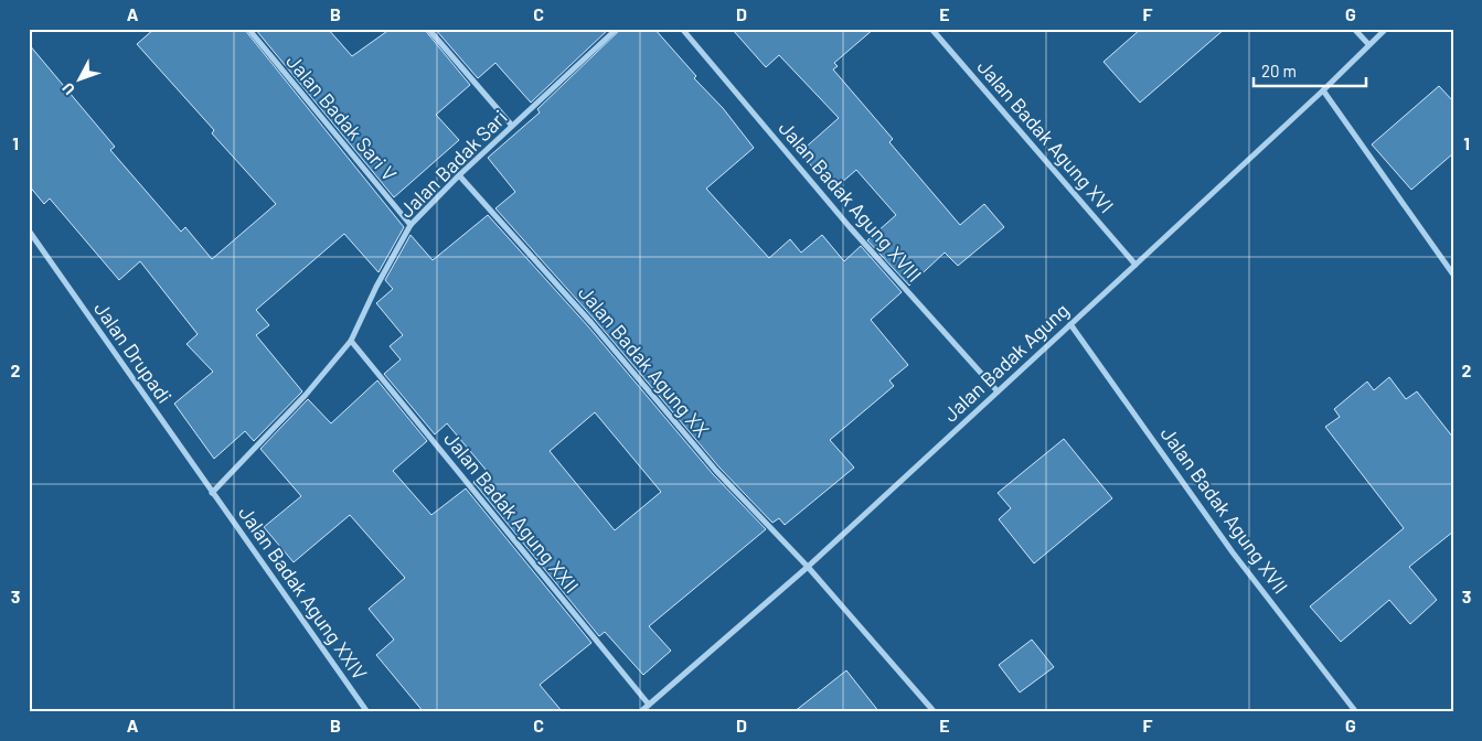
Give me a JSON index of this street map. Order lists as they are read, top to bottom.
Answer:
{
  "streets": {
    "street": [
      "Jalan Badak Sari V",
      "Jalan Badak Agung XVI",
      "Jalan Badak Sari",
      "Jalan Badak Agung XVIII",
      "Jalan Drupadi",
      "Jalan Badak Agung XX",
      "Jalan Badak Agung",
      "Jalan Badak Agung XVII",
      "Jalan Badak Agung XXII",
      "Jalan Badak Agung XXIV"
    ]
  },
  "crossings": [
    ["Jalan Badak Sari V", "Jalan Badak Sari"],
    ["Jalan Badak Agung XVI", "Jalan Badak Agung"],
    ["Jalan Badak Sari", "Jalan Drupadi"],
    ["Jalan Badak Sari", "Jalan Badak Agung XX"],
    ["Jalan Badak Sari", "Jalan Badak Agung XXII"],
    ["Jalan Badak Sari", "Jalan Badak Agung XXIV"],
    ["Jalan Badak Agung XVIII", "Jalan Badak Agung"],
    ["Jalan Drupadi", "Jalan Badak Agung XXIV"],
    ["Jalan Badak Agung XX", "Jalan Badak Agung"],
    ["Jalan Badak Agung", "Jalan Badak Agung XVII"],
    ["Jalan Badak Agung", "Jalan Badak Agung XXII"]
  ],
  "scale_bar": "20 m",
  "north": "bottom left",
  "grid": {
    "columns": [
      "A",
      "B",
      "C",
      "D",
      "E",
      "F",
      "G"
    ],
    "rows": ["1", "2", "3"]
  }
}
